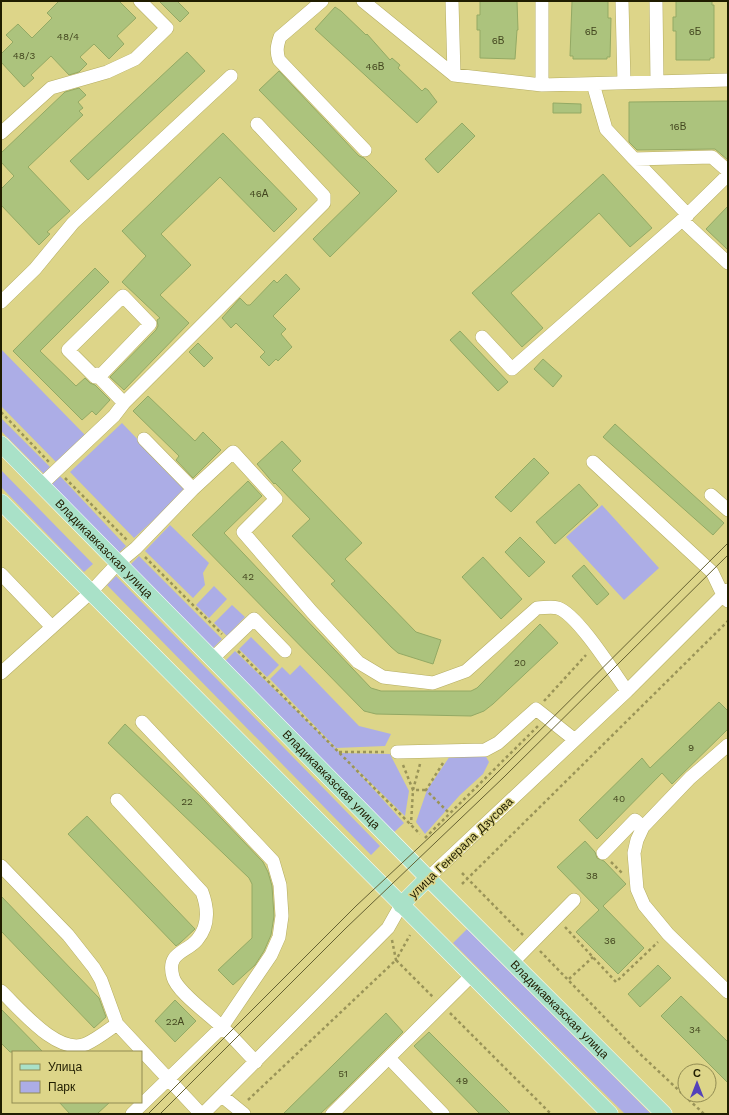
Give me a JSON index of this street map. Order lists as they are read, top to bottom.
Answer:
{
  "streets": {
    "main road": ["Владикавказская улица", "улица Генерала Дзусова"]
  },
  "crossings": [
    ["Владикавказская улица", "улица Генерала Дзусова"]
  ],
  "house_numbers": [
    "6Б",
    "6Б",
    "48/4",
    "6В",
    "48/3",
    "46В",
    "16В",
    "46А",
    "42",
    "20",
    "9",
    "40",
    "22",
    "38",
    "36",
    "22А",
    "34",
    "51",
    "49"
  ],
  "legend": ["Улица", "Парк"],
  "north": "top"
}
